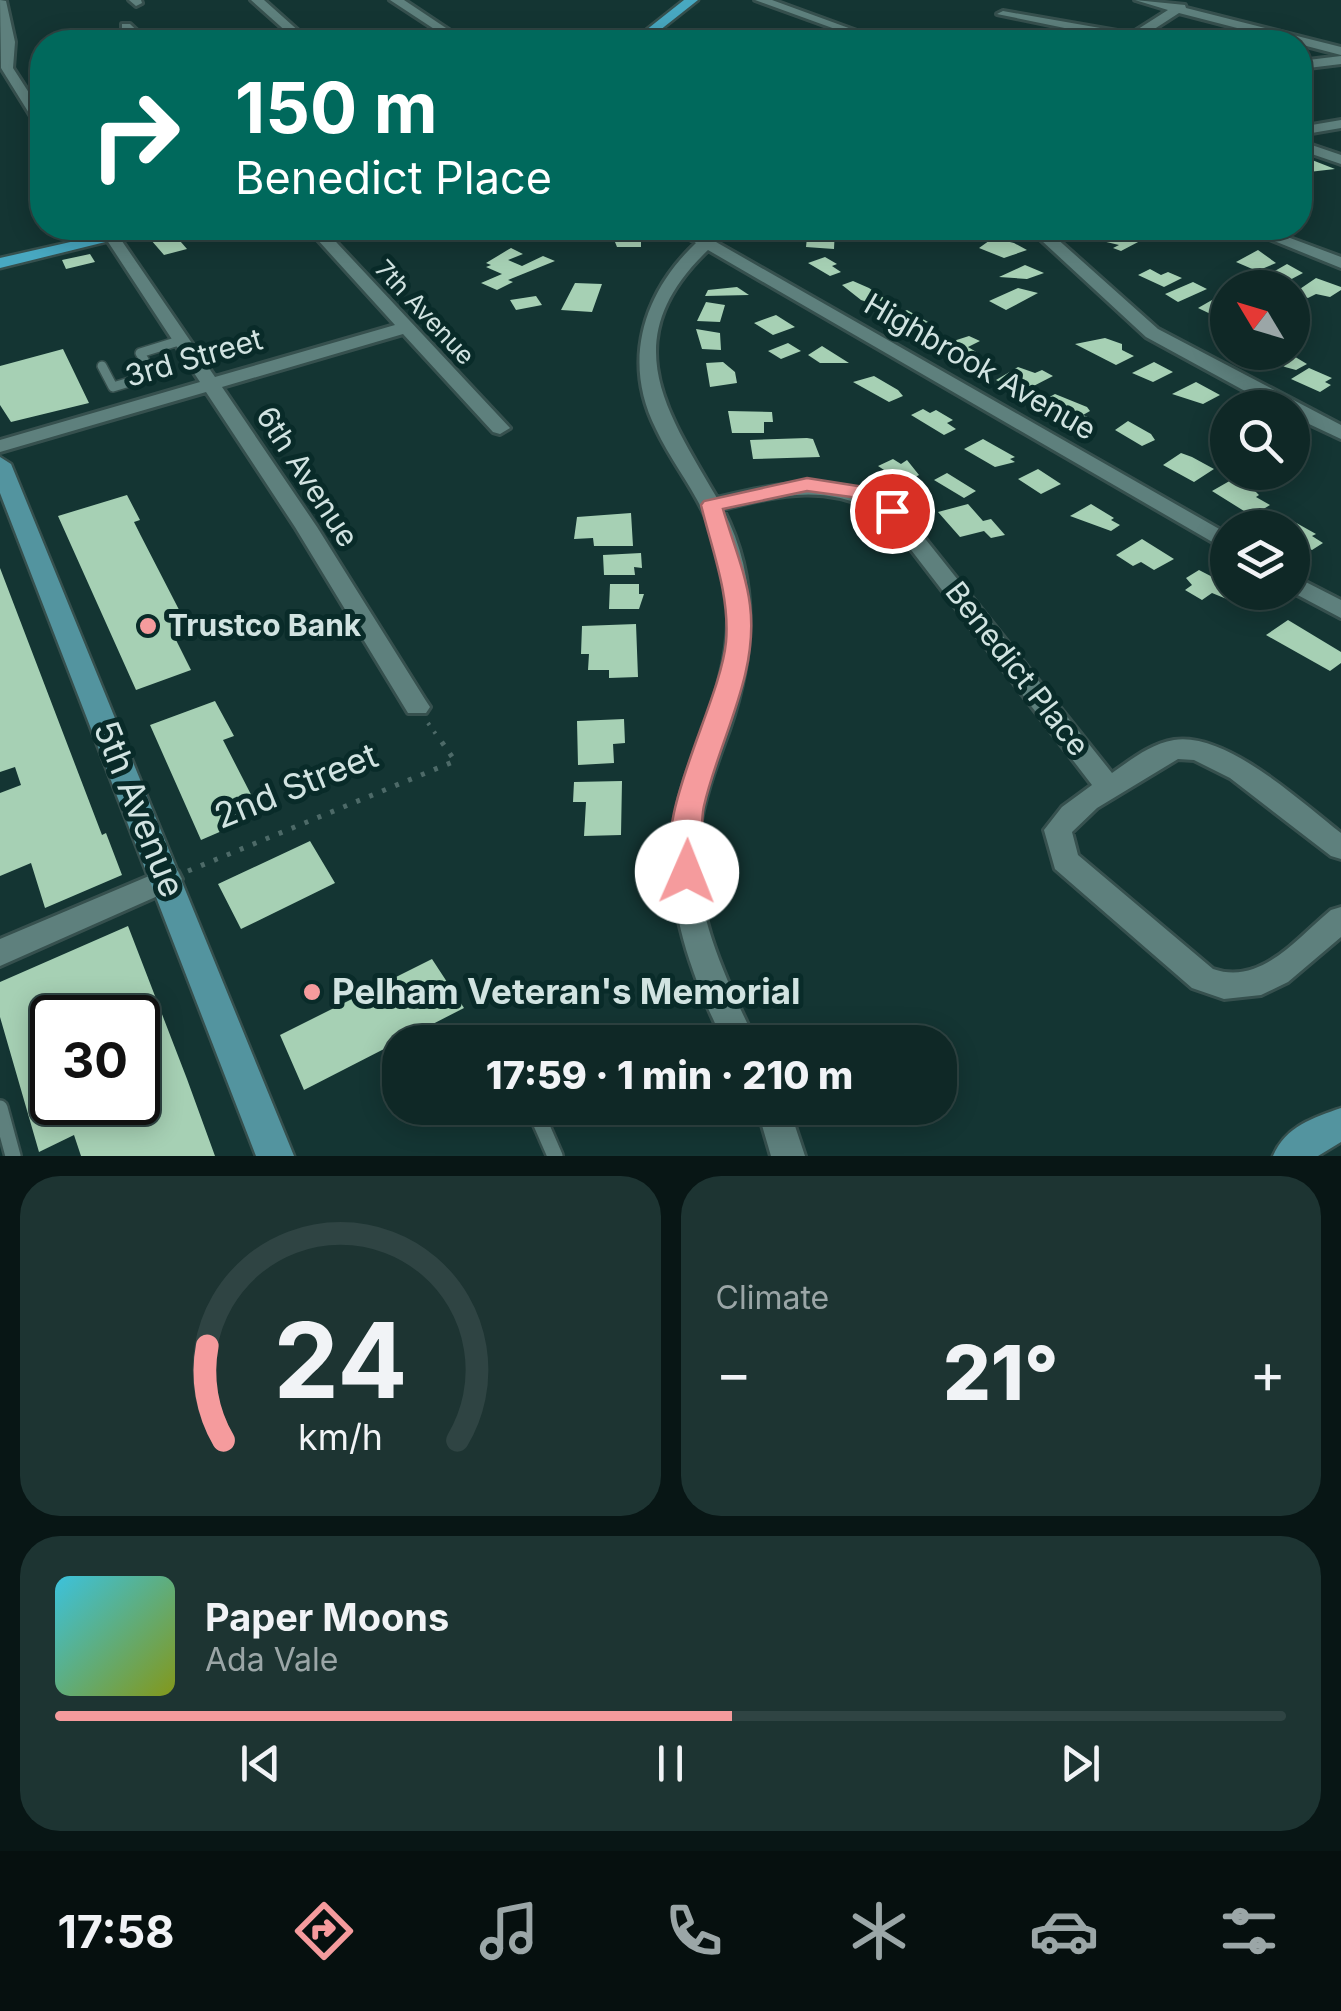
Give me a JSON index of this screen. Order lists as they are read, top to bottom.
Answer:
{
  "streets": {
    "street": [
      "7th Avenue",
      "3rd Street",
      "Highbrook Avenue",
      "6th Avenue",
      "Benedict Place",
      "5th Avenue"
    ],
    "path": ["2nd Street"]
  },
  "crossings": [
    ["7th Avenue", "3rd Street"],
    ["3rd Street", "6th Avenue"],
    ["6th Avenue", "2nd Street"],
    ["2nd Street", "5th Avenue"]
  ],
  "places": ["Trustco Bank", "Pelham Veteran's Memorial"],
  "north": "top left",
  "page": {
    "turn": ["150 m", "Benedict Place"],
    "limit": "30",
    "trip": "17:59 · 1 min · 210 m",
    "tile": "Climate",
    "heat": ["−", "21°", "+"],
    "song": ["Paper Moons", "Ada Vale"],
    "tabs": "17:58",
    "gauge": ["24", "km/h"]
  }
}
